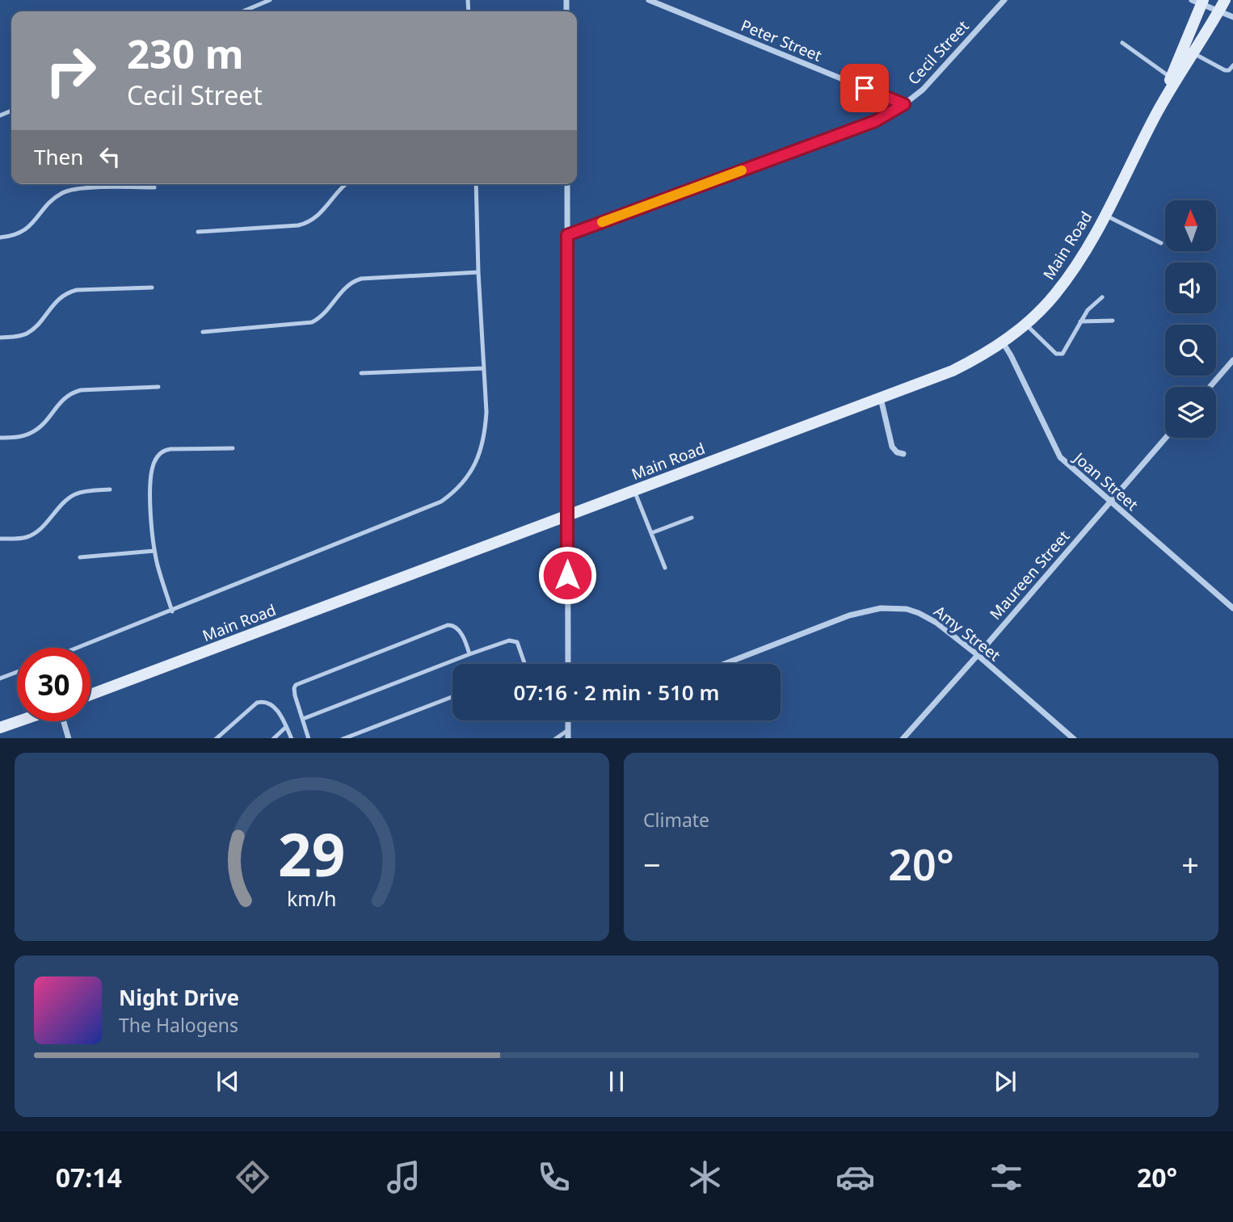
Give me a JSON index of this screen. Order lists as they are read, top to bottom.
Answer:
{
  "streets": {
    "main road": ["Main Road"],
    "street": [
      "Peter Street",
      "Cecil Street",
      "Joan Street",
      "Maureen Street",
      "Amy Street"
    ]
  },
  "crossings": [
    ["Peter Street", "Cecil Street"],
    ["Main Road", "Joan Street"],
    ["Joan Street", "Maureen Street"],
    ["Maureen Street", "Amy Street"]
  ],
  "north": "top",
  "page": {
    "turn": ["230 m", "Cecil Street"],
    "then": "Then",
    "limit": "30",
    "trip": "07:16 · 2 min · 510 m",
    "tile": "Climate",
    "heat": ["−", "20°", "+"],
    "song": ["Night Drive", "The Halogens"],
    "tabs": ["07:14", "20°"],
    "gauge": ["29", "km/h"]
  }
}
